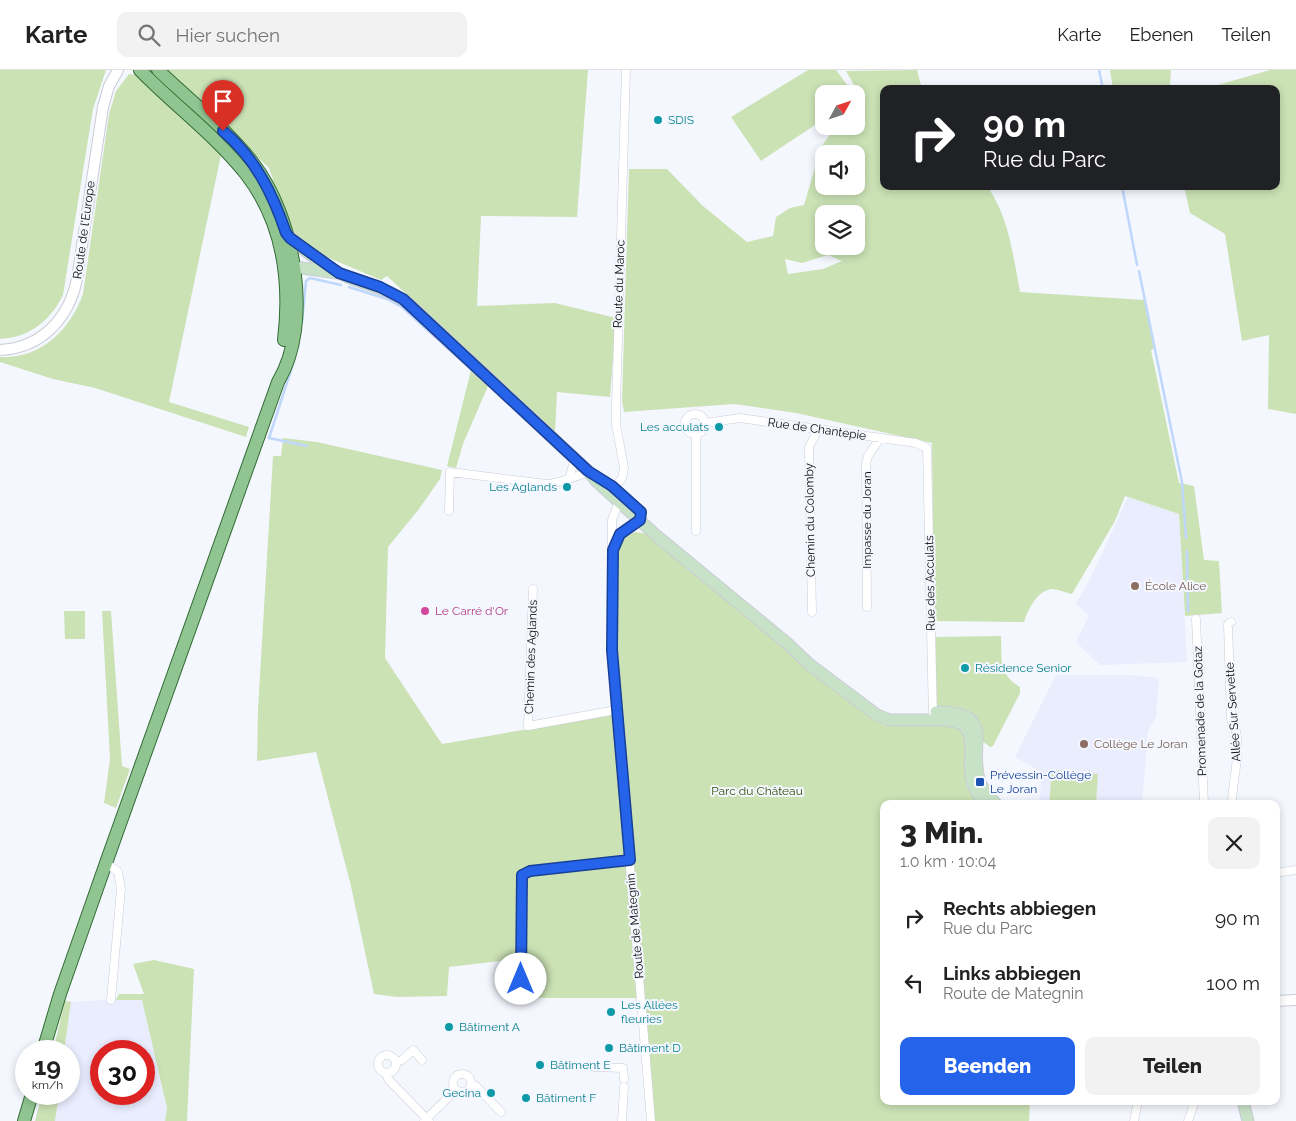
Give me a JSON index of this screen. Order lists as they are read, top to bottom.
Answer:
{
  "streets": {
    "street": [
      "Route de l'Europe",
      "Route du Maroc",
      "Rue de Chantepie",
      "Chemin du Colomby",
      "Impasse du Joran",
      "Rue des Acculats",
      "Chemin des Aglands",
      "Promenade de la Gotaz",
      "Allée Sur Servette",
      "Route de Mategnin"
    ]
  },
  "crossings": [
    ["Route du Maroc", "Route de Mategnin"],
    ["Rue de Chantepie", "Chemin du Colomby"],
    ["Rue de Chantepie", "Impasse du Joran"],
    ["Rue de Chantepie", "Rue des Acculats"],
    ["Chemin des Aglands", "Route de Mategnin"]
  ],
  "parks": ["Parc du Château"],
  "places": {
    "other": [
      "SDIS",
      "Les acculats",
      "Les Aglands",
      "École Alice",
      "Le Carré d'Or",
      "Résidence Senior",
      "Collège Le Joran",
      "Les Allées fleuries",
      "Bâtiment A",
      "Bâtiment D",
      "Bâtiment E",
      "Gecina",
      "Bâtiment F"
    ],
    "transit": ["Prévessin-Collège Le Joran"]
  },
  "north": "top right",
  "page": {
    "header": "Karte",
    "search": "Hier suchen",
    "nav": ["Karte", "Ebenen", "Teilen"],
    "turn": ["90 m", "Rue du Parc"],
    "heading": ["3 Min.", "1.0 km · 10:04"],
    "list": [
      {
        "name": "Rechts abbiegen",
        "note": "Rue du Parc",
        "value": "90 m"
      },
      {
        "name": "Links abbiegen",
        "note": "Route de Mategnin",
        "value": "100 m"
      }
    ],
    "buttons": ["Beenden", "Teilen"],
    "speed": "19 km/h",
    "limit": "30"
  }
}
